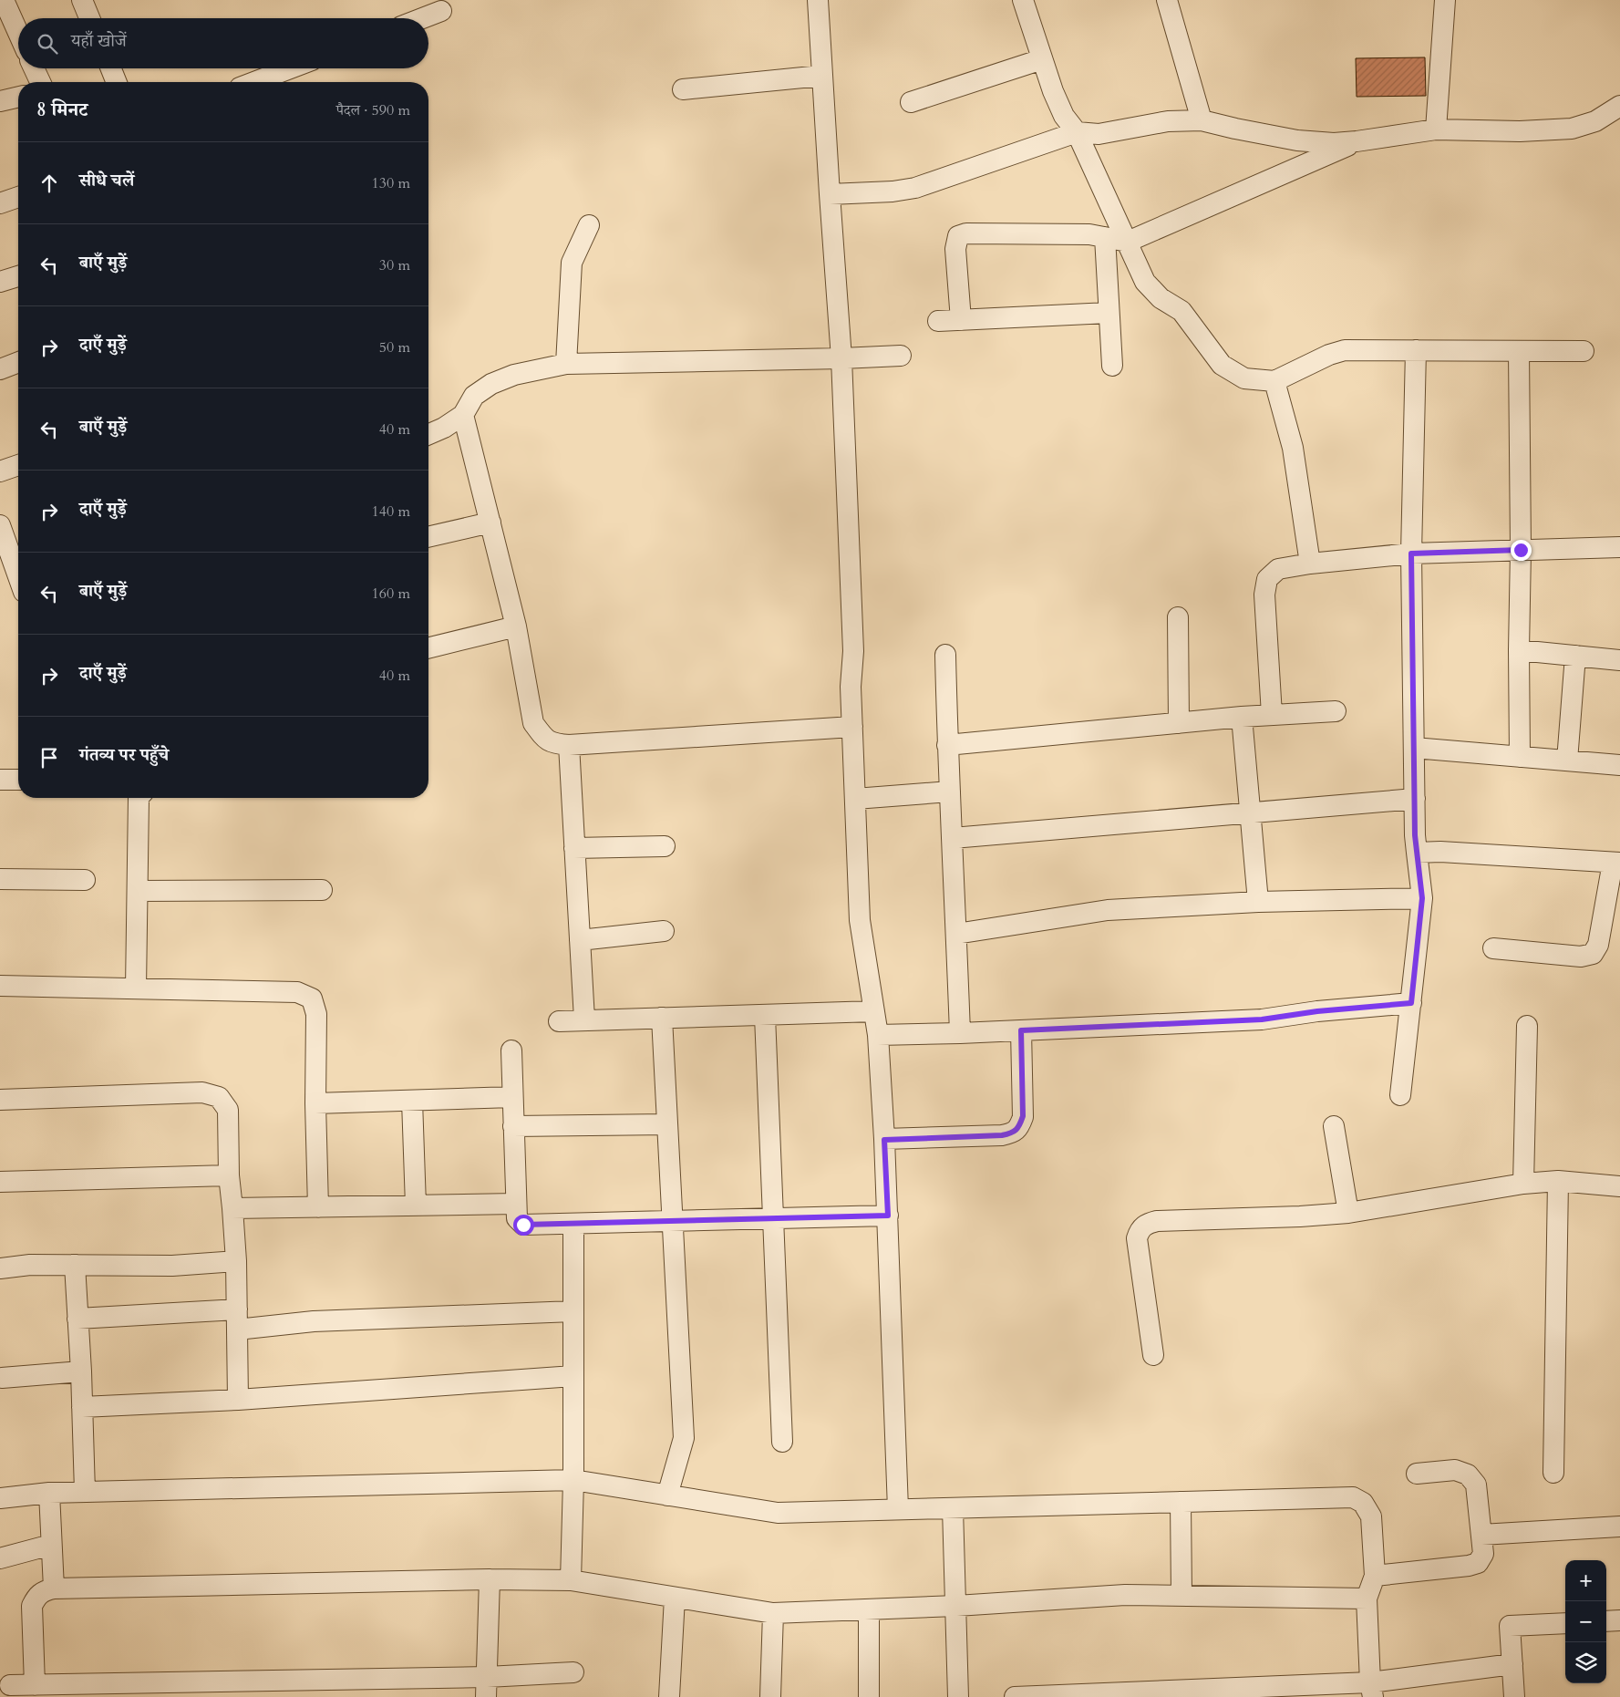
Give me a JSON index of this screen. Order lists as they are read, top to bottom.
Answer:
{
  "page": {
    "search": "यहाँ खोजें",
    "heading": ["8 मिनट", "पैदल · 590 m"],
    "list": [
      ["सीधे चलें", "130 m"],
      ["बाएँ मुड़ें", "30 m"],
      ["दाएँ मुड़ें", "50 m"],
      ["बाएँ मुड़ें", "40 m"],
      ["दाएँ मुड़ें", "140 m"],
      ["बाएँ मुड़ें", "160 m"],
      ["दाएँ मुड़ें", "40 m"],
      "गंतव्य पर पहुँचे"
    ],
    "map_buttons": ["+", "−"]
  }
}
